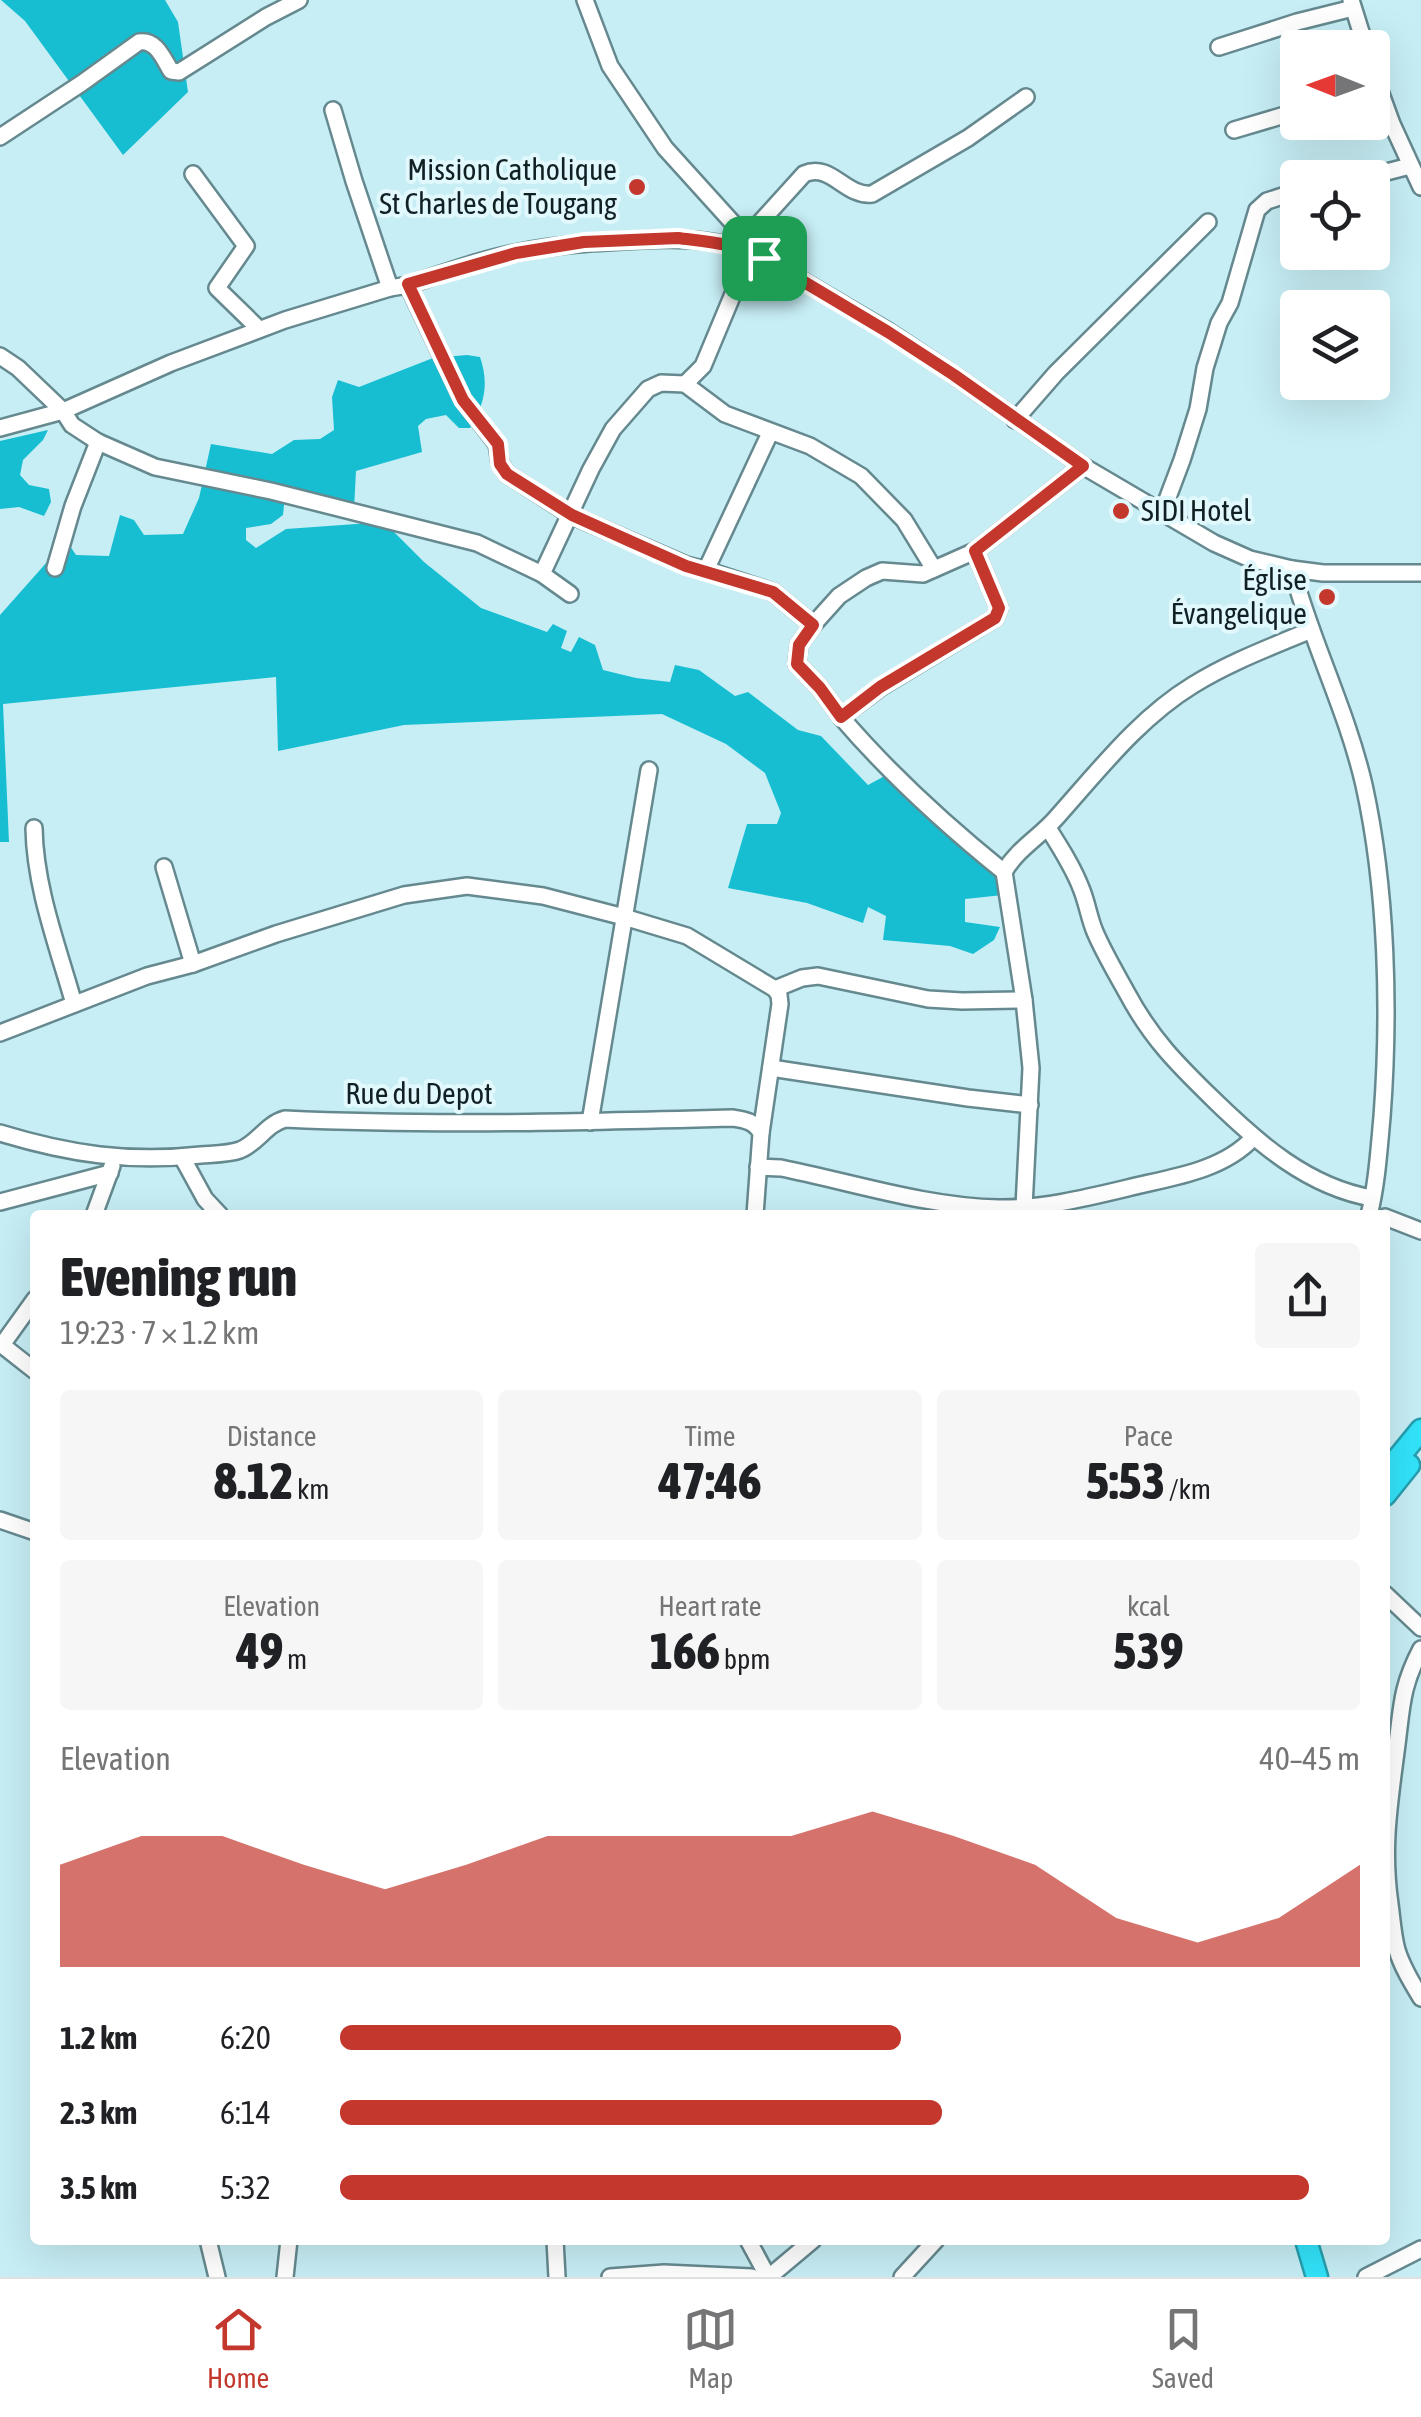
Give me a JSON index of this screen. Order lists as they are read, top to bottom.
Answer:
{
  "streets": {
    "street": ["Rue du Depot"]
  },
  "places": ["Mission Catholique St Charles de Tougang", "SIDI Hotel", "Église Évangelique"],
  "north": "left",
  "page": {
    "heading": ["Evening run", "19:23 · 7 × 1.2 km"],
    "stats": [
      ["Distance", "8.12 km"],
      ["Time", "47:46"],
      ["Pace", "5:53 /km"],
      ["Elevation", "49 m"],
      ["Heart rate", "166 bpm"],
      ["kcal", "539"]
    ],
    "chart": ["Elevation", "40–45 m"],
    "list": [
      {
        "name": "1.2 km",
        "note": "6:20"
      },
      {
        "name": "2.3 km",
        "note": "6:14"
      },
      {
        "name": "3.5 km",
        "note": "5:32"
      }
    ],
    "tabs": ["Home", "Map", "Saved"]
  }
}
